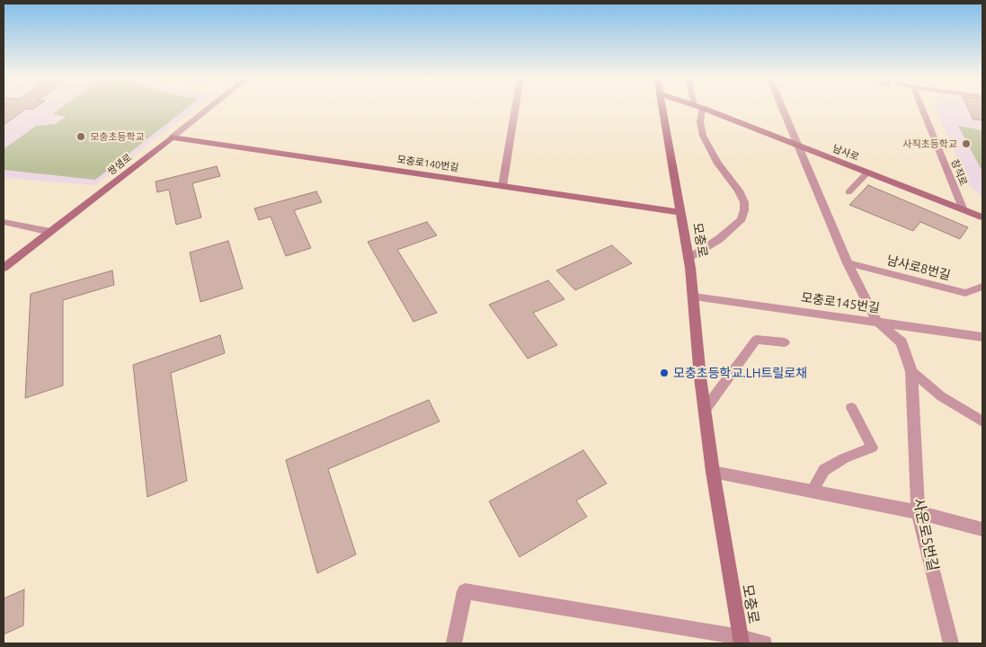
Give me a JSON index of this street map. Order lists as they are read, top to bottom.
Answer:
{
  "streets": {
    "street": [
      "남사로",
      "모충로140번길",
      "쌍샘로",
      "창직로",
      "모충로",
      "모충로145번길",
      "사운로5번길"
    ],
    "lane": ["남사로8번길"]
  },
  "crossings": [
    ["남사로", "창직로"],
    ["모충로140번길", "쌍샘로"],
    ["모충로140번길", "모충로"],
    ["모충로", "모충로145번길"],
    ["모충로145번길", "사운로5번길"]
  ],
  "places": ["모충초등학교", "사직초등학교", "모충초등학교.LH트릴로채"]
}
